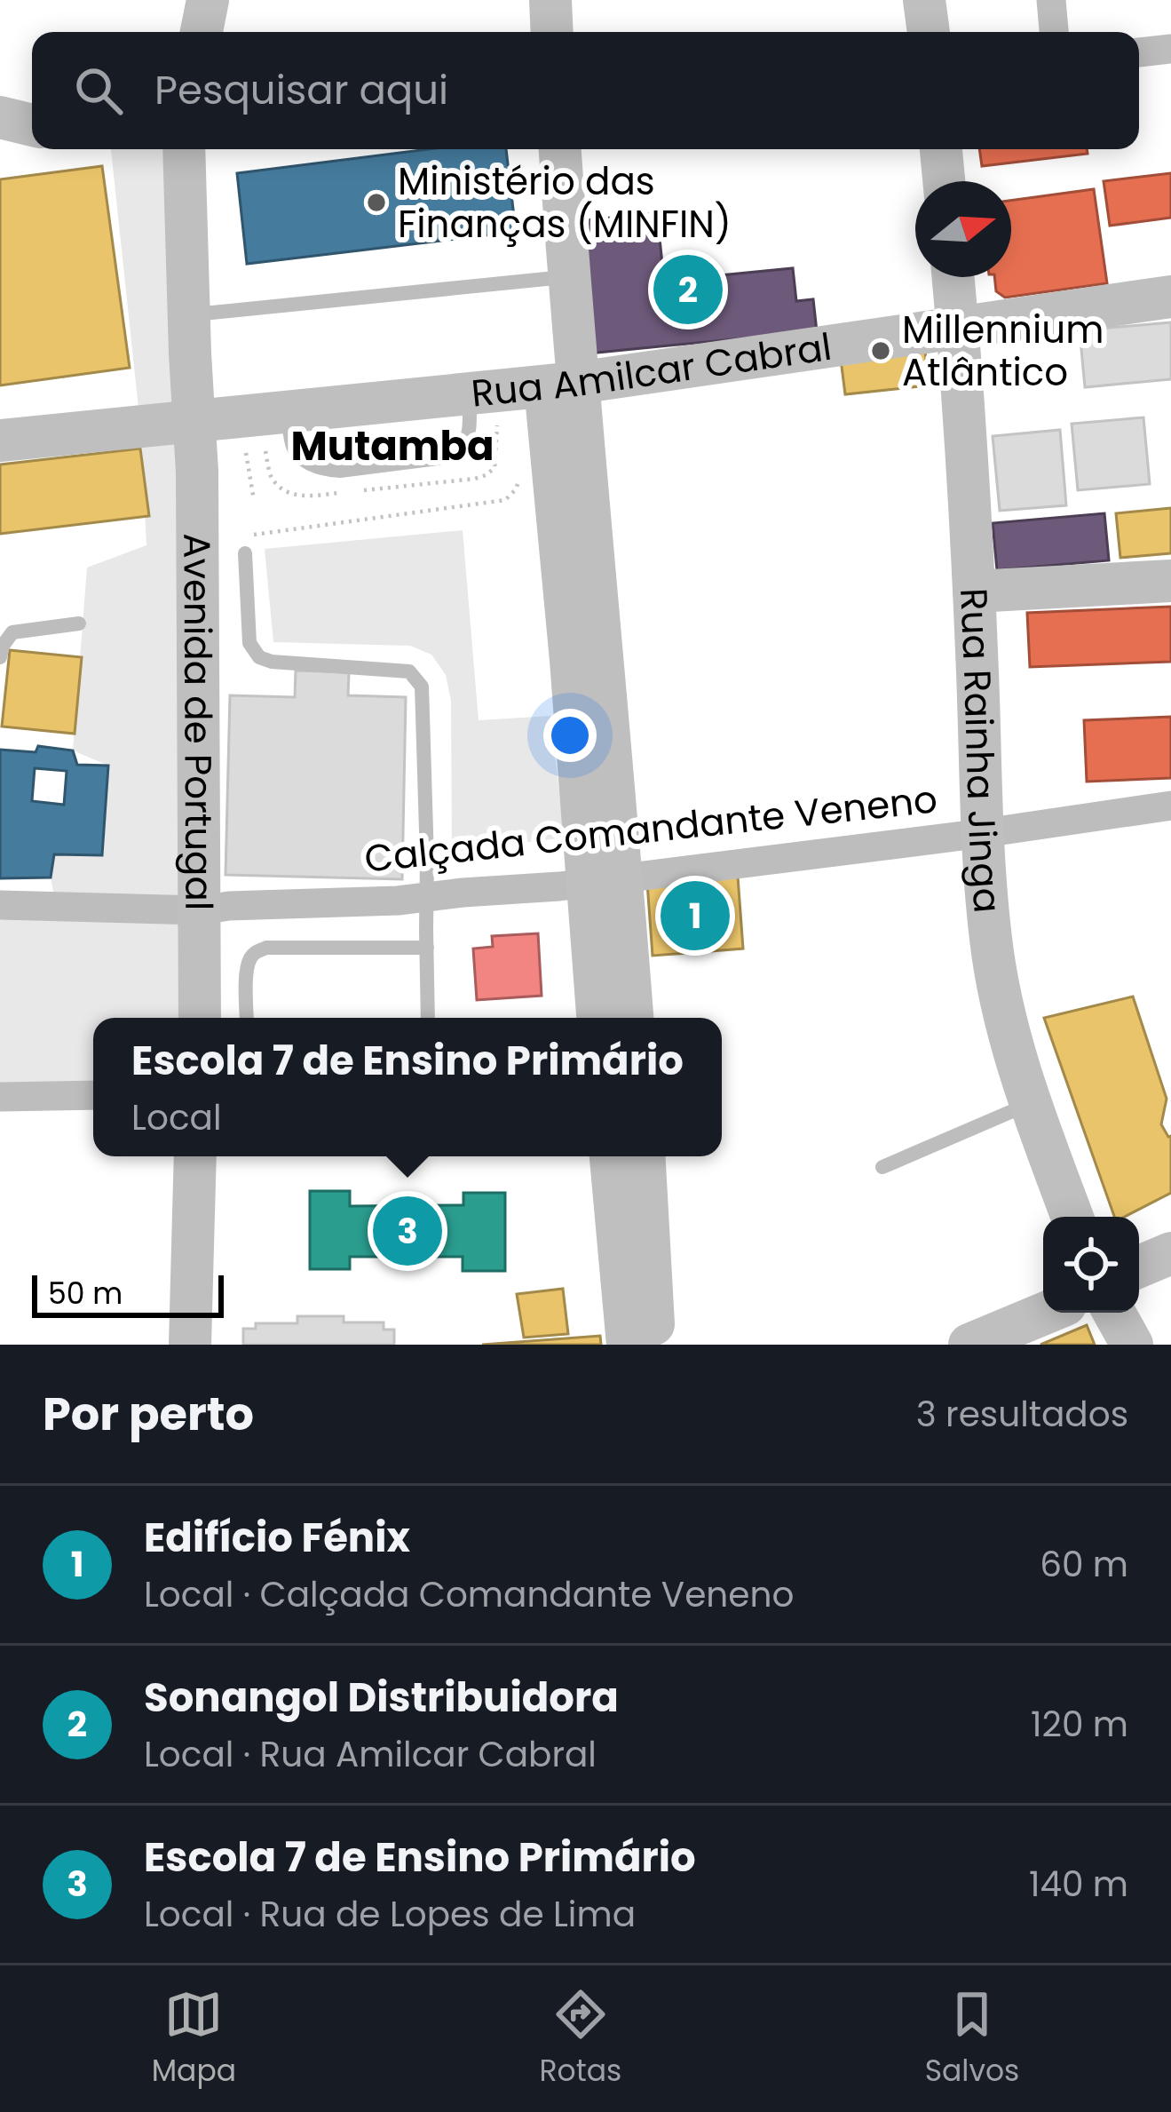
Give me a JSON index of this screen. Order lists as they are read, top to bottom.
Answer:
{
  "streets": {
    "main road": ["Rua Amilcar Cabral", "Avenida de Portugal", "Rua Rainha Jinga"],
    "street": ["Calçada Comandante Veneno"]
  },
  "crossings": [
    ["Rua Amilcar Cabral", "Avenida de Portugal"],
    ["Rua Amilcar Cabral", "Rua Rainha Jinga"],
    ["Avenida de Portugal", "Calçada Comandante Veneno"],
    ["Rua Rainha Jinga", "Calçada Comandante Veneno"]
  ],
  "districts": ["Mutamba"],
  "places": ["Ministério das Finanças (MINFIN)", "Millennium Atlântico"],
  "scale_bar": "50 m",
  "north": "right",
  "page": {
    "search": "Pesquisar aqui",
    "pins": ["2", "1", "3"],
    "popup": ["Escola 7 de Ensino Primário", "Local"],
    "scale": "50 m",
    "heading": ["Por perto", "3 resultados"],
    "list": [
      {
        "mark": "1",
        "name": "Edifício Fénix",
        "note": "Local · Calçada Comandante Veneno",
        "value": "60 m"
      },
      {
        "mark": "2",
        "name": "Sonangol Distribuidora",
        "note": "Local · Rua Amilcar Cabral",
        "value": "120 m"
      },
      {
        "mark": "3",
        "name": "Escola 7 de Ensino Primário",
        "note": "Local · Rua de Lopes de Lima",
        "value": "140 m"
      }
    ],
    "nav": ["Mapa", "Rotas", "Salvos"]
  }
}
